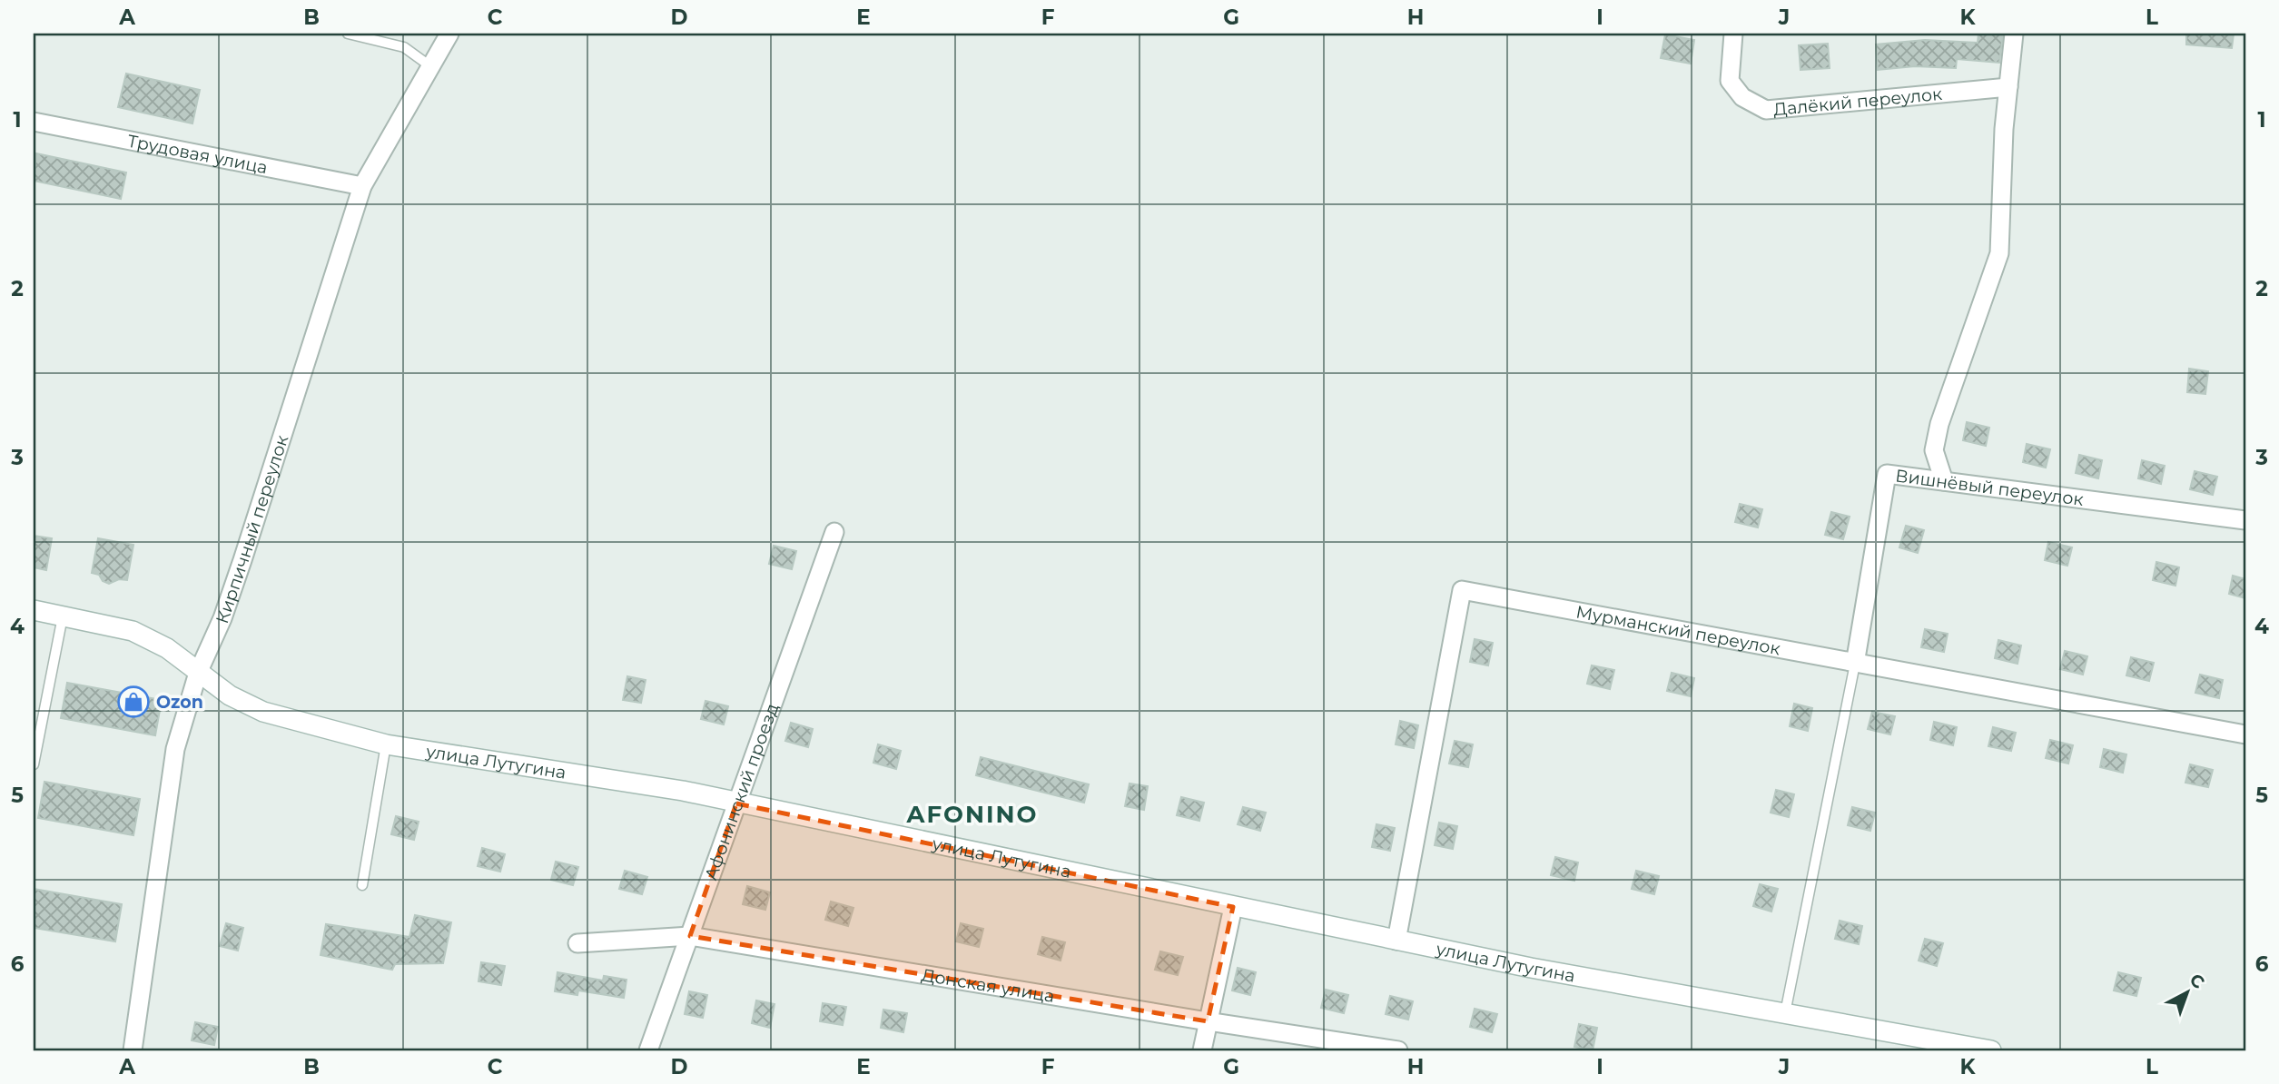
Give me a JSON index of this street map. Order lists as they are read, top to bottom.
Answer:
{
  "streets": {
    "main road": ["улица Лутугина"],
    "street": [
      "Далёкий переулок",
      "Трудовая улица",
      "Вишнёвый переулок",
      "Кирпичный переулок",
      "Мурманский переулок",
      "Афонинский проезд",
      "Донская улица"
    ]
  },
  "crossings": [
    ["Трудовая улица", "Кирпичный переулок"],
    ["Вишнёвый переулок", "Мурманский переулок"],
    ["Кирпичный переулок", "улица Лутугина"],
    ["Мурманский переулок", "улица Лутугина"],
    ["улица Лутугина", "Афонинский проезд"],
    ["Афонинский проезд", "Донская улица"]
  ],
  "districts": ["AFONINO"],
  "places": {
    "shop": ["Ozon"]
  },
  "north": "top right",
  "grid": {
    "columns": [
      "A",
      "B",
      "C",
      "D",
      "E",
      "F",
      "G",
      "H",
      "I",
      "J",
      "K",
      "L"
    ],
    "rows": [
      "1",
      "2",
      "3",
      "4",
      "5",
      "6"
    ]
  }
}
